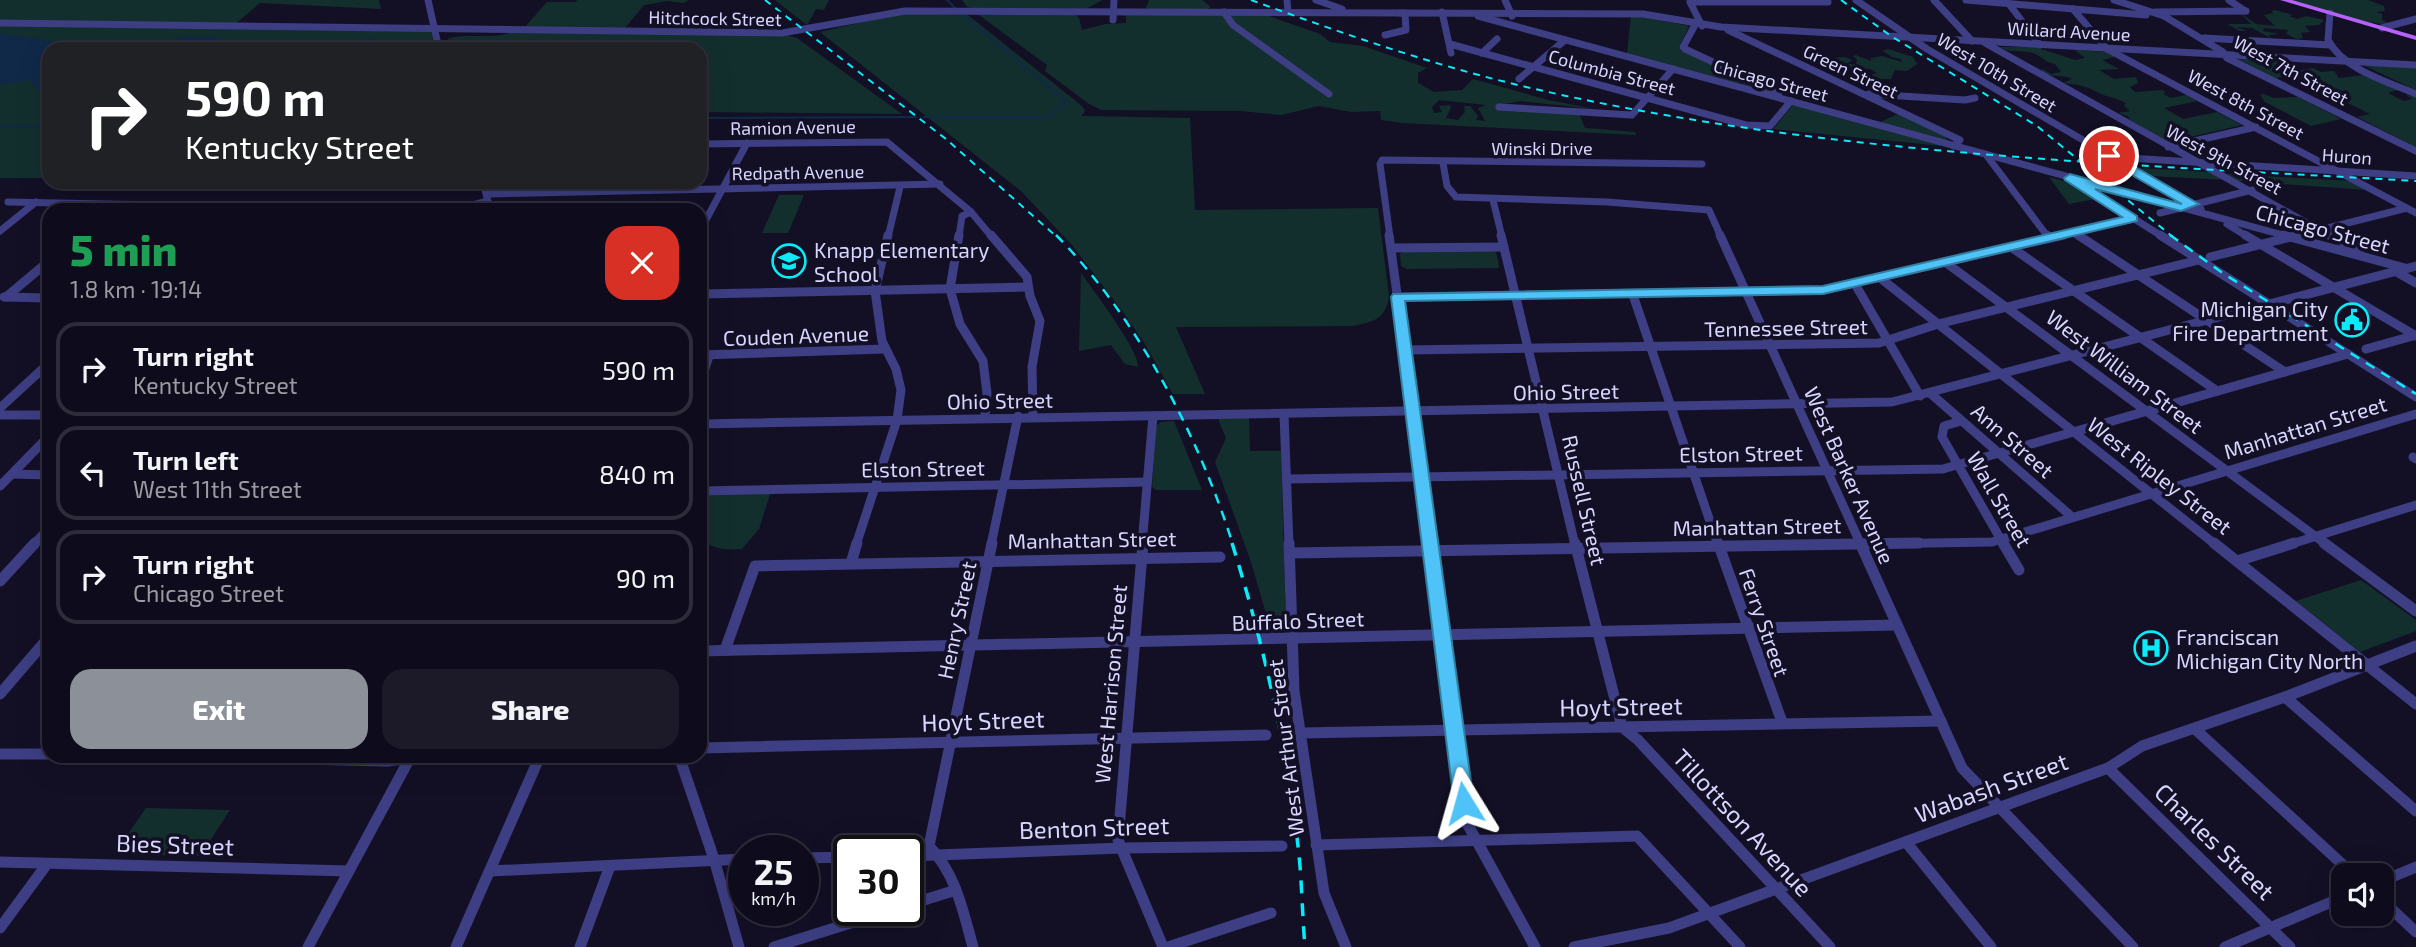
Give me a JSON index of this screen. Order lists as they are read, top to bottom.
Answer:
{
  "streets": {
    "street": [
      "Hitchcock Street",
      "Willard Avenue",
      "West 7th Street",
      "Green Street",
      "Columbia Street",
      "West 10th Street",
      "Chicago Street",
      "West 8th Street",
      "Ramion Avenue",
      "Winski Drive",
      "Huron",
      "West 9th Street",
      "Redpath Avenue",
      "Tennessee Street",
      "Couden Avenue",
      "West William Street",
      "Ohio Street",
      "Manhattan Street",
      "Ann Street",
      "Elston Street",
      "West Barker Avenue",
      "West Ripley Street",
      "Wall Street",
      "Russell Street",
      "Henry Street",
      "Buffalo Street",
      "Ferry Street",
      "West Harrison Street",
      "Hoyt Street",
      "West Arthur Street",
      "Wabash Street",
      "Tillottson Avenue",
      "Benton Street",
      "Charles Street",
      "Bies Street"
    ]
  },
  "crossings": [
    ["Hitchcock Street", "Willard Avenue"],
    ["Hitchcock Street", "Green Street"],
    ["Hitchcock Street", "Chicago Street"],
    ["Willard Avenue", "West 7th Street"],
    ["Willard Avenue", "Green Street"],
    ["Willard Avenue", "West 10th Street"],
    ["Willard Avenue", "West 8th Street"],
    ["Willard Avenue", "West 9th Street"],
    ["Green Street", "Chicago Street"],
    ["Columbia Street", "Chicago Street"],
    ["West 10th Street", "Chicago Street"],
    ["West 10th Street", "Huron"],
    ["West 10th Street", "Ohio Street"],
    ["Chicago Street", "West 9th Street"],
    ["Chicago Street", "Ohio Street"],
    ["West 8th Street", "Huron"],
    ["Ramion Avenue", "Redpath Avenue"],
    ["Winski Drive", "West Barker Avenue"],
    ["Huron", "West 9th Street"],
    ["West 9th Street", "Ohio Street"],
    ["Tennessee Street", "West William Street"],
    ["Tennessee Street", "West Barker Avenue"],
    ["Tennessee Street", "West Ripley Street"],
    ["Tennessee Street", "Russell Street"],
    ["Tennessee Street", "Ferry Street"],
    ["West William Street", "Ohio Street"],
    ["West William Street", "Manhattan Street"],
    ["West William Street", "Elston Street"],
    ["Ohio Street", "Ann Street"],
    ["Ohio Street", "West Barker Avenue"],
    ["Ohio Street", "West Ripley Street"],
    ["Ohio Street", "Russell Street"],
    ["Ohio Street", "Henry Street"],
    ["Ohio Street", "Ferry Street"],
    ["Ohio Street", "West Harrison Street"],
    ["Ohio Street", "West Arthur Street"],
    ["Manhattan Street", "Ann Street"],
    ["Manhattan Street", "West Barker Avenue"],
    ["Manhattan Street", "West Ripley Street"],
    ["Manhattan Street", "Wall Street"],
    ["Manhattan Street", "Russell Street"],
    ["Manhattan Street", "Henry Street"],
    ["Manhattan Street", "Buffalo Street"],
    ["Manhattan Street", "Ferry Street"],
    ["Manhattan Street", "West Harrison Street"],
    ["Manhattan Street", "West Arthur Street"],
    ["Ann Street", "Elston Street"],
    ["Ann Street", "Wall Street"],
    ["Elston Street", "West Barker Avenue"],
    ["Elston Street", "West Ripley Street"],
    ["Elston Street", "Wall Street"],
    ["Elston Street", "Russell Street"],
    ["Elston Street", "Henry Street"],
    ["Elston Street", "Ferry Street"],
    ["Elston Street", "West Harrison Street"],
    ["Elston Street", "West Arthur Street"],
    ["West Barker Avenue", "Russell Street"],
    ["West Barker Avenue", "Buffalo Street"],
    ["West Barker Avenue", "Hoyt Street"],
    ["West Barker Avenue", "Wabash Street"],
    ["West Ripley Street", "Wabash Street"],
    ["Russell Street", "Buffalo Street"],
    ["Russell Street", "Hoyt Street"],
    ["Russell Street", "Tillottson Avenue"],
    ["Henry Street", "Buffalo Street"],
    ["Henry Street", "Hoyt Street"],
    ["Henry Street", "Benton Street"],
    ["Buffalo Street", "Ferry Street"],
    ["Buffalo Street", "West Harrison Street"],
    ["Buffalo Street", "West Arthur Street"],
    ["Ferry Street", "Hoyt Street"],
    ["West Harrison Street", "Hoyt Street"],
    ["West Harrison Street", "Benton Street"],
    ["Hoyt Street", "West Arthur Street"],
    ["Hoyt Street", "Tillottson Avenue"],
    ["Wabash Street", "Tillottson Avenue"],
    ["Wabash Street", "Charles Street"]
  ],
  "places": {
    "school or university": ["Knapp Elementary School"],
    "public building": ["Michigan City Fire Department"],
    "hospital": ["Franciscan Michigan City North"]
  },
  "page": {
    "turn": ["590 m", "Kentucky Street"],
    "heading": ["5 min", "1.8 km · 19:14"],
    "list": [
      {
        "name": "Turn right",
        "note": "Kentucky Street",
        "value": "590 m"
      },
      {
        "name": "Turn left",
        "note": "West 11th Street",
        "value": "840 m"
      },
      {
        "name": "Turn right",
        "note": "Chicago Street",
        "value": "90 m"
      }
    ],
    "buttons": ["Exit", "Share"],
    "speed": "25 km/h",
    "limit": "30"
  }
}
